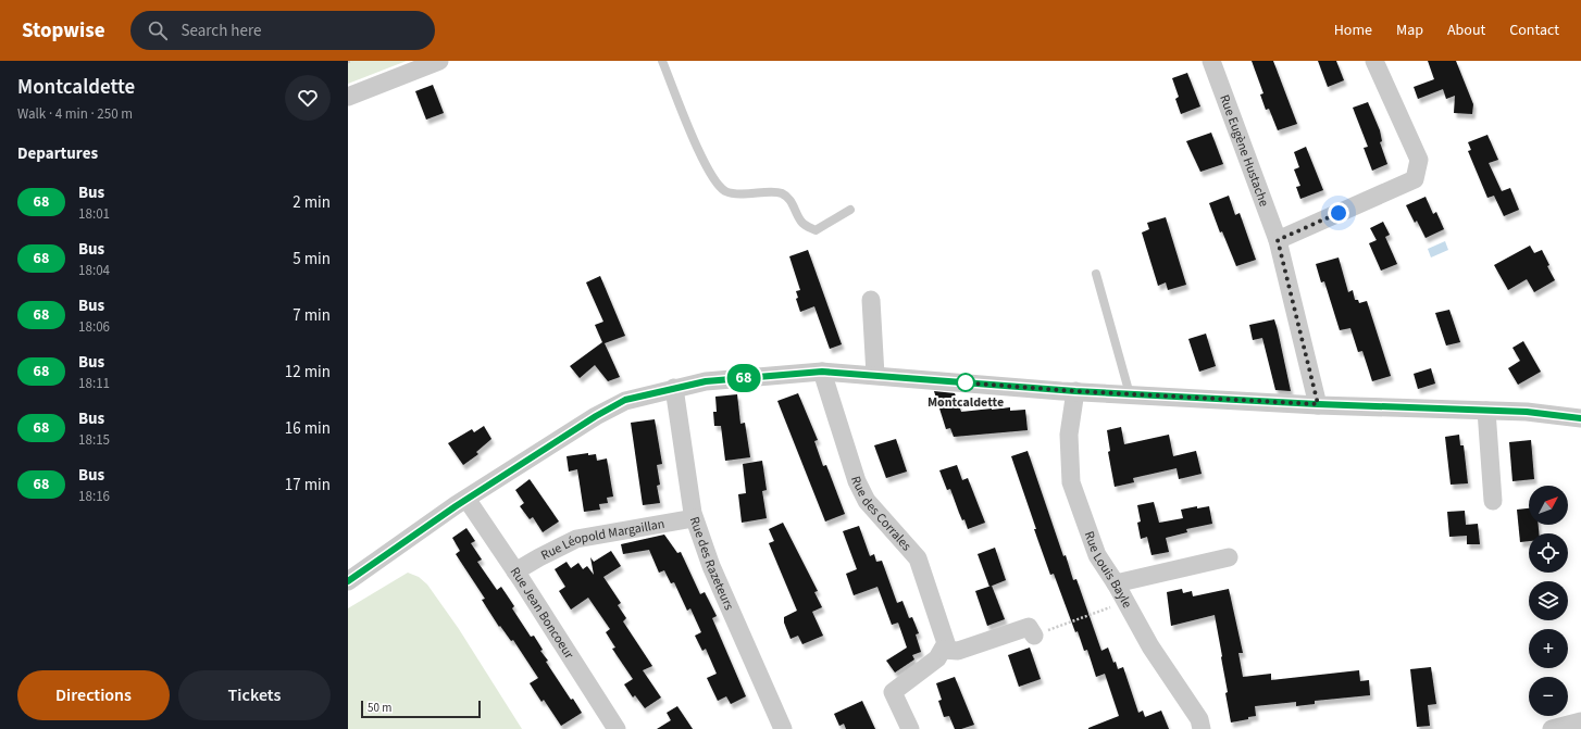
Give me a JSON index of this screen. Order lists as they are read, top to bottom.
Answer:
{
  "streets": {
    "street": [
      "Rue Eugène Hustache",
      "Rue des Corrales",
      "Rue Léopold Margaillan",
      "Rue des Razeteurs",
      "Rue Louis Bayle",
      "Rue Jean Boncoeur"
    ]
  },
  "crossings": [
    ["Rue Léopold Margaillan", "Rue des Razeteurs"],
    ["Rue Léopold Margaillan", "Rue Jean Boncoeur"]
  ],
  "places": ["Montcaldette"],
  "lines": ["bus line 68"],
  "scale_bar": "50 m",
  "north": "top right",
  "page": {
    "header": "Stopwise",
    "search": "Search here",
    "nav": [
      "Home",
      "Map",
      "About",
      "Contact"
    ],
    "heading": [
      ["Montcaldette", "Walk · 4 min · 250 m"],
      "Departures"
    ],
    "on_map": "68",
    "list": [
      {
        "mark": "68",
        "name": "Bus",
        "note": "18:01",
        "value": "2 min"
      },
      {
        "mark": "68",
        "name": "Bus",
        "note": "18:04",
        "value": "5 min"
      },
      {
        "mark": "68",
        "name": "Bus",
        "note": "18:06",
        "value": "7 min"
      },
      {
        "mark": "68",
        "name": "Bus",
        "note": "18:11",
        "value": "12 min"
      },
      {
        "mark": "68",
        "name": "Bus",
        "note": "18:15",
        "value": "16 min"
      },
      {
        "mark": "68",
        "name": "Bus",
        "note": "18:16",
        "value": "17 min"
      }
    ],
    "map_buttons": ["+", "−"],
    "buttons": ["Directions", "Tickets"],
    "scale": "50 m"
  }
}
